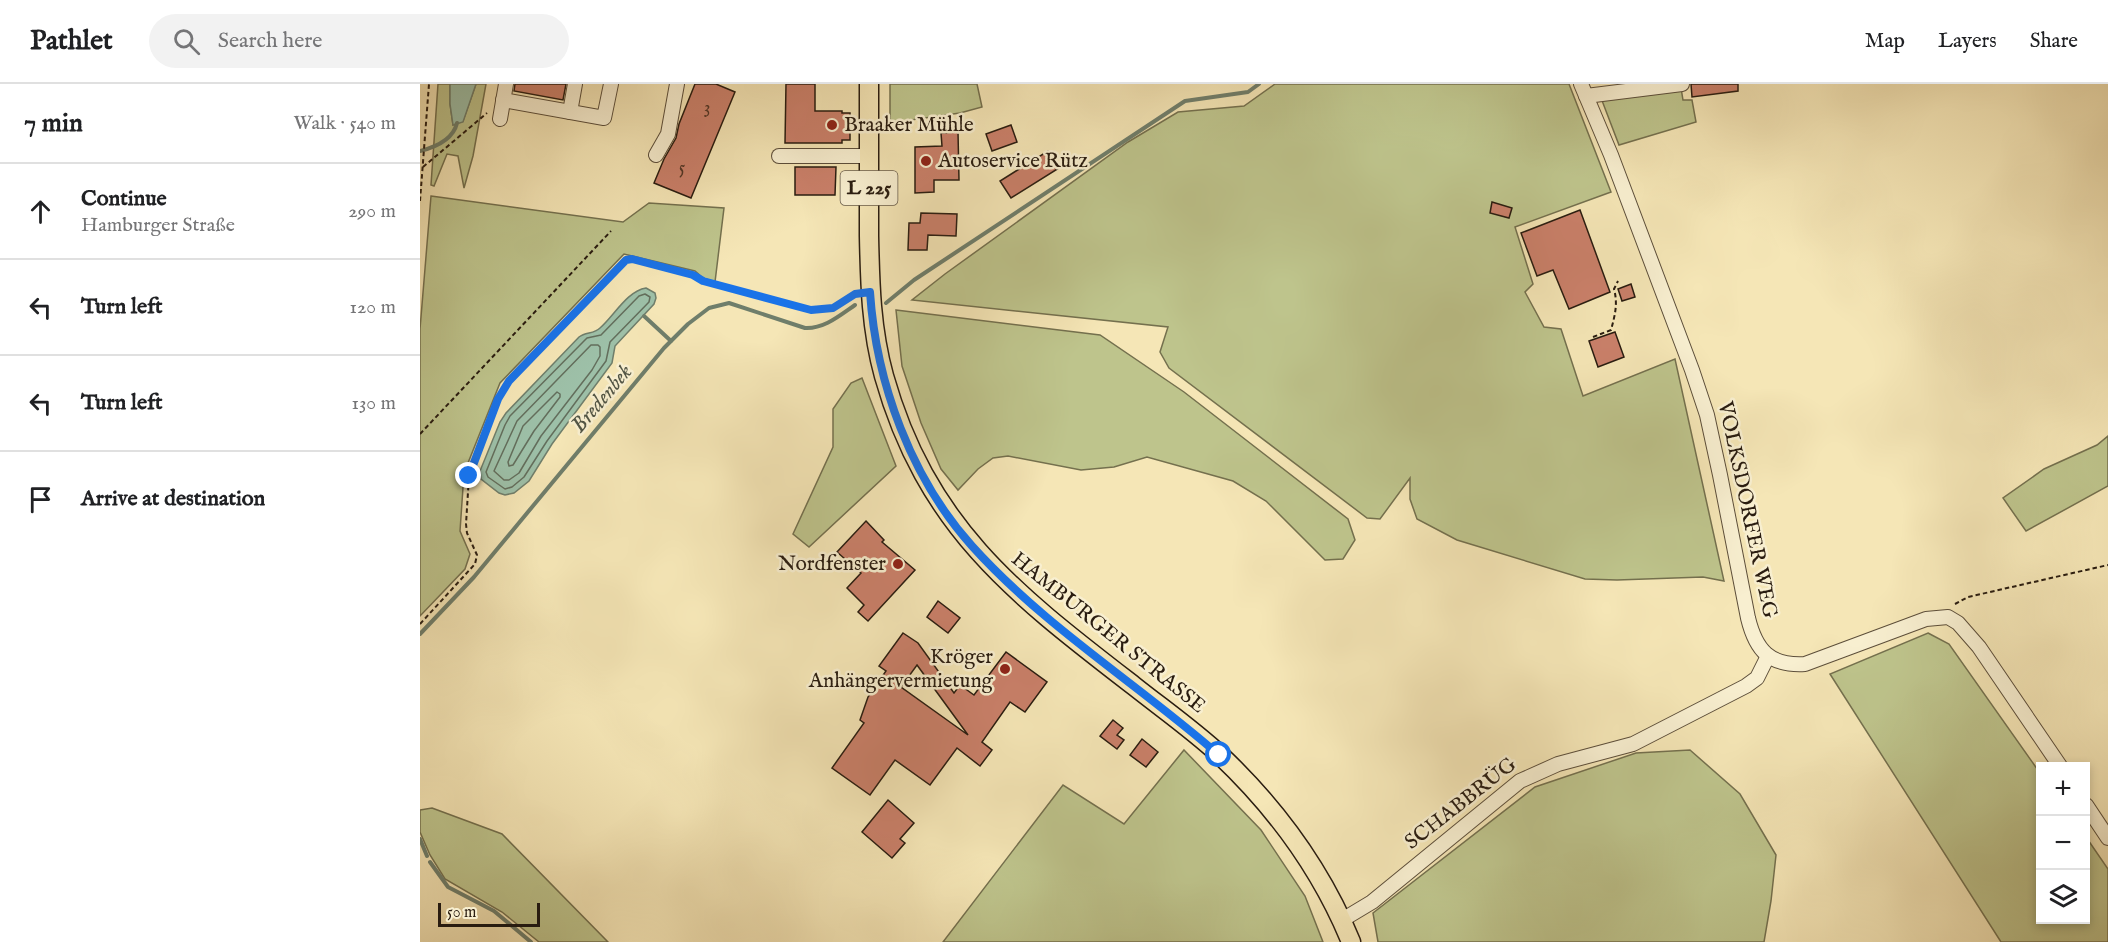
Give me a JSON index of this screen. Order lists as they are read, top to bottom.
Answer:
{
  "streets": {
    "main road": ["L 225", "HAMBURGER STRASSE"],
    "street": ["VOLKSDORFER WEG", "SCHABBRÜG"]
  },
  "crossings": [
    ["VOLKSDORFER WEG", "SCHABBRÜG"],
    ["HAMBURGER STRASSE", "SCHABBRÜG"]
  ],
  "water": ["Bredenbek"],
  "places": [
    "Braaker Mühle",
    "Autoservice Rütz",
    "Nordfenster",
    "Kröger Anhängervermietung"
  ],
  "house_numbers": ["3", "5"],
  "scale_bar": "50 m",
  "page": {
    "header": "Pathlet",
    "search": "Search here",
    "nav": ["Map", "Layers", "Share"],
    "heading": ["7 min", "Walk · 540 m"],
    "list": [
      ["Continue", "Hamburger Straße", "290 m"],
      ["Turn left", "120 m"],
      ["Turn left", "130 m"],
      "Arrive at destination"
    ],
    "map_buttons": ["+", "−"],
    "scale": "50 m"
  }
}
